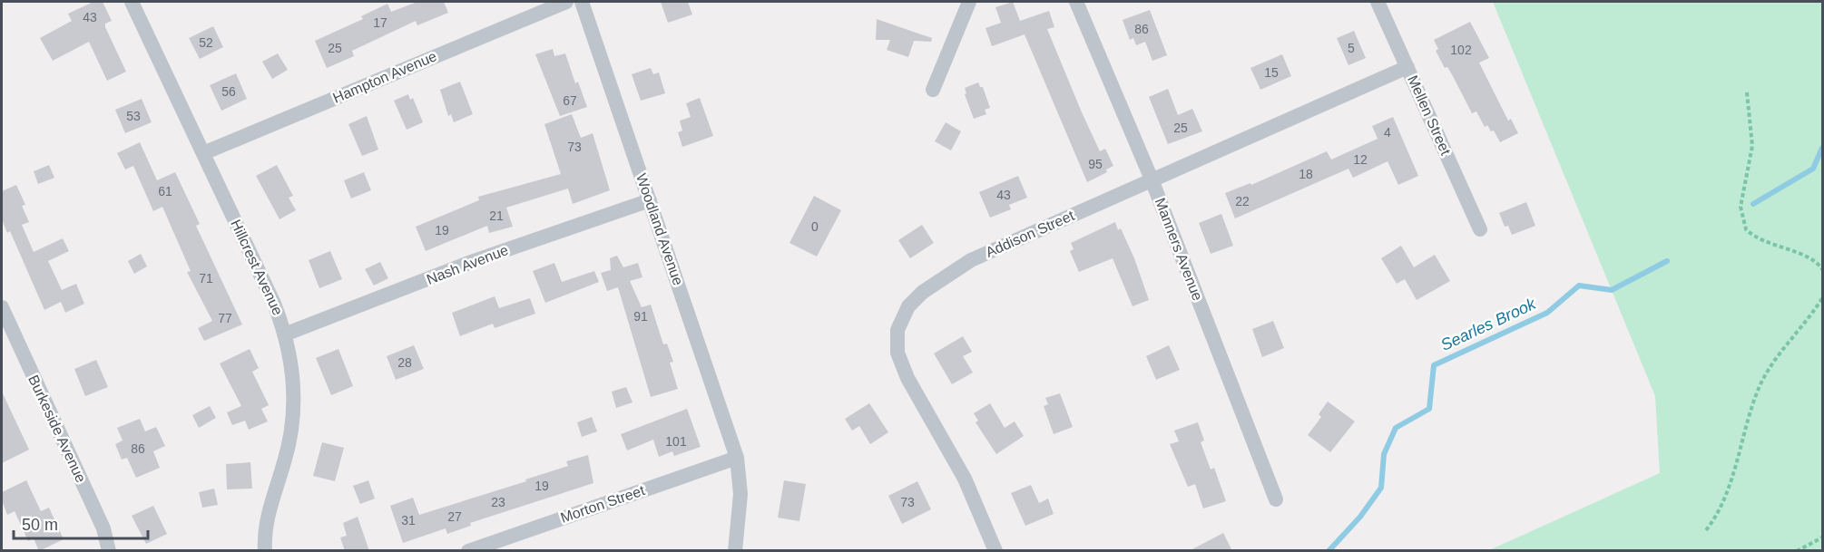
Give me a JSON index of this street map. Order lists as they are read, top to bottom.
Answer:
{
  "streets": {
    "street": [
      "Hampton Avenue",
      "Mellen Street",
      "Woodland Avenue",
      "Addison Street",
      "Manners Avenue",
      "Nash Avenue",
      "Hillcrest Avenue",
      "Burkeside Avenue",
      "Morton Street"
    ]
  },
  "crossings": [
    ["Hampton Avenue", "Hillcrest Avenue"],
    ["Mellen Street", "Addison Street"],
    ["Woodland Avenue", "Nash Avenue"],
    ["Woodland Avenue", "Morton Street"],
    ["Addison Street", "Manners Avenue"],
    ["Nash Avenue", "Hillcrest Avenue"]
  ],
  "water": ["Searles Brook"],
  "house_numbers": [
    "43",
    "17",
    "86",
    "52",
    "25",
    "5",
    "102",
    "15",
    "56",
    "67",
    "53",
    "25",
    "4",
    "73",
    "12",
    "95",
    "18",
    "61",
    "43",
    "22",
    "21",
    "0",
    "19",
    "71",
    "91",
    "77",
    "28",
    "101",
    "86",
    "19",
    "23",
    "73",
    "27",
    "31"
  ],
  "scale_bar": "50 m"
}
